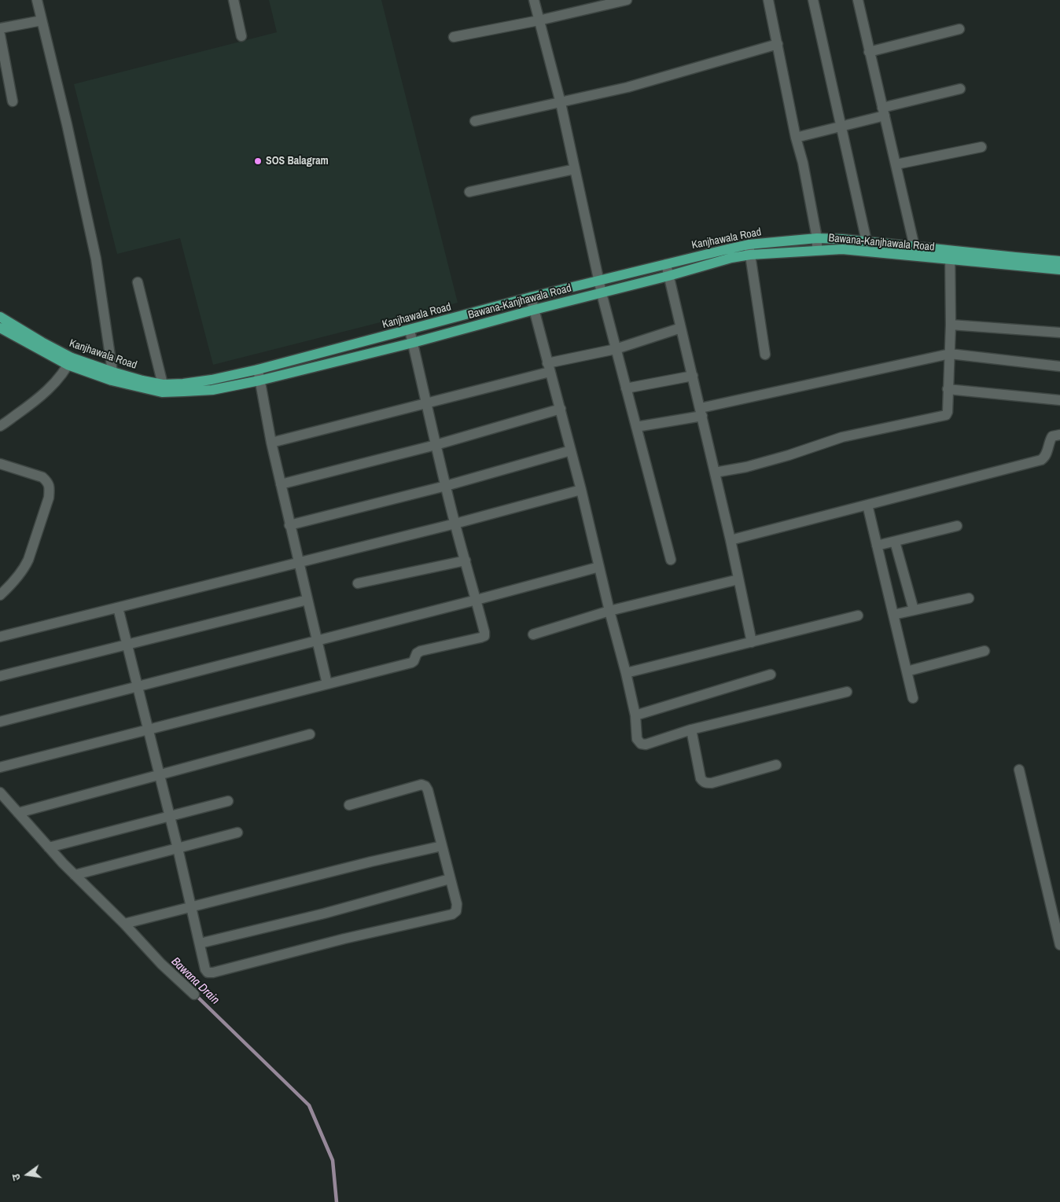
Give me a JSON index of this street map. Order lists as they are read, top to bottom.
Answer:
{
  "streets": {
    "main road": ["Kanjhawala Road", "Bawana-Kanjhawala Road"]
  },
  "crossings": [
    ["Kanjhawala Road", "Bawana-Kanjhawala Road"]
  ],
  "water": ["Bawana Drain"],
  "places": ["SOS Balagram"],
  "north": "left"
}
